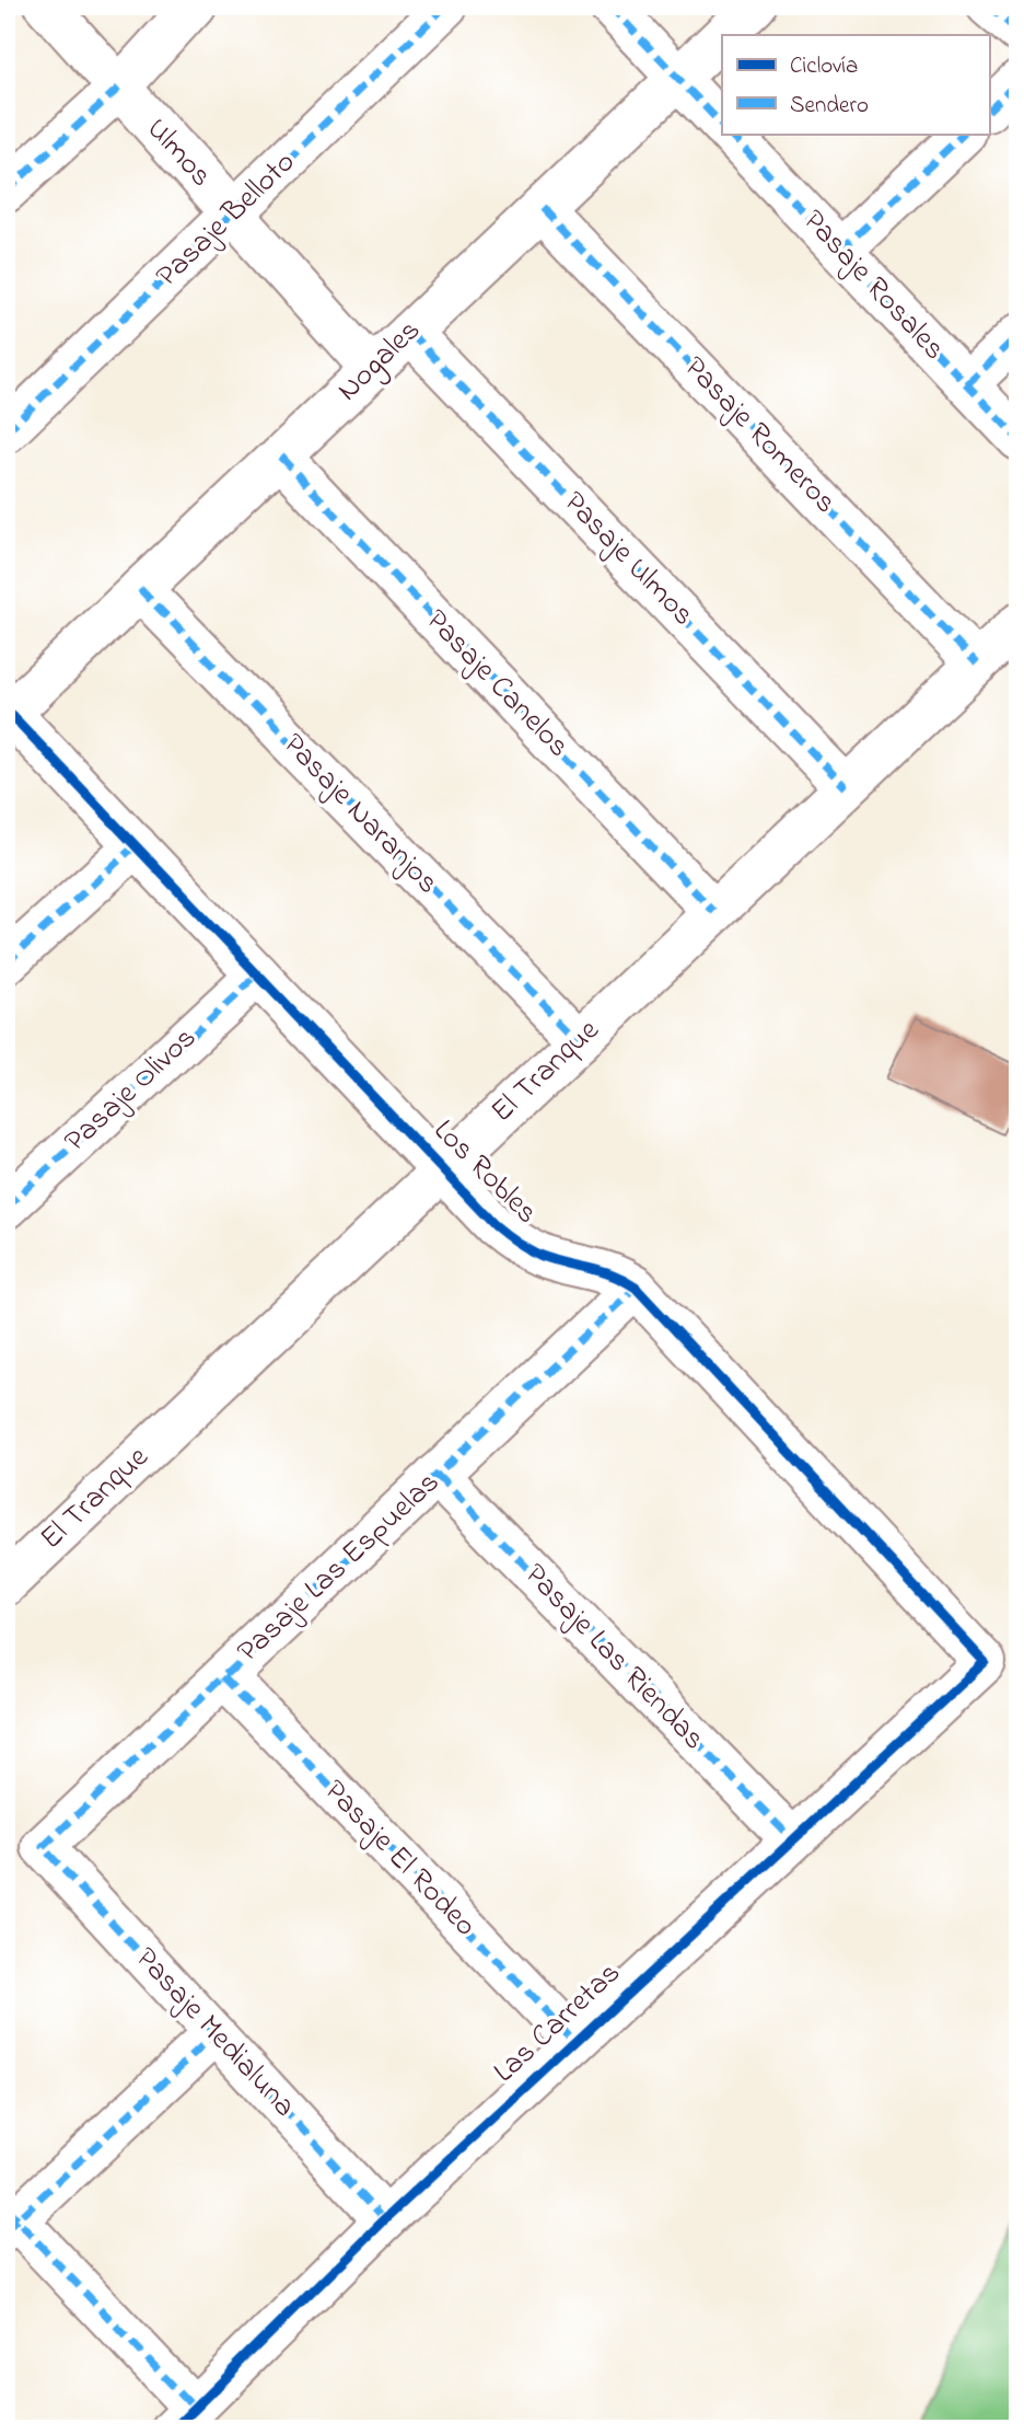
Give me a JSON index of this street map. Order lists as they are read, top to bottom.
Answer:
{
  "streets": {
    "street": [
      "Ulmos",
      "Pasaje Belloto",
      "Pasaje Rosales",
      "Nogales",
      "Pasaje Romeros",
      "Pasaje Ulmos",
      "Pasaje Canelos",
      "Pasaje Naranjos",
      "El Tranque",
      "Pasaje Olivos",
      "Los Robles",
      "Pasaje Las Espuelas",
      "Pasaje Las Riendas",
      "Pasaje El Rodeo",
      "Las Carretas",
      "Pasaje Medialuna"
    ]
  },
  "crossings": [
    ["Ulmos", "Pasaje Belloto"],
    ["Ulmos", "Nogales"],
    ["Nogales", "Pasaje Romeros"],
    ["Nogales", "Pasaje Ulmos"],
    ["Nogales", "Pasaje Canelos"],
    ["Nogales", "Pasaje Naranjos"],
    ["Nogales", "Los Robles"],
    ["Pasaje Romeros", "El Tranque"],
    ["Pasaje Ulmos", "El Tranque"],
    ["Pasaje Canelos", "El Tranque"],
    ["Pasaje Naranjos", "El Tranque"],
    ["El Tranque", "Los Robles"],
    ["Pasaje Olivos", "Los Robles"],
    ["Los Robles", "Pasaje Las Espuelas"],
    ["Los Robles", "Las Carretas"],
    ["Pasaje Las Espuelas", "Pasaje Las Riendas"],
    ["Pasaje Las Espuelas", "Pasaje El Rodeo"],
    ["Pasaje Las Espuelas", "Pasaje Medialuna"],
    ["Pasaje Las Riendas", "Las Carretas"],
    ["Pasaje El Rodeo", "Las Carretas"],
    ["Las Carretas", "Pasaje Medialuna"]
  ],
  "legend": ["Ciclovía", "Sendero"]
}
